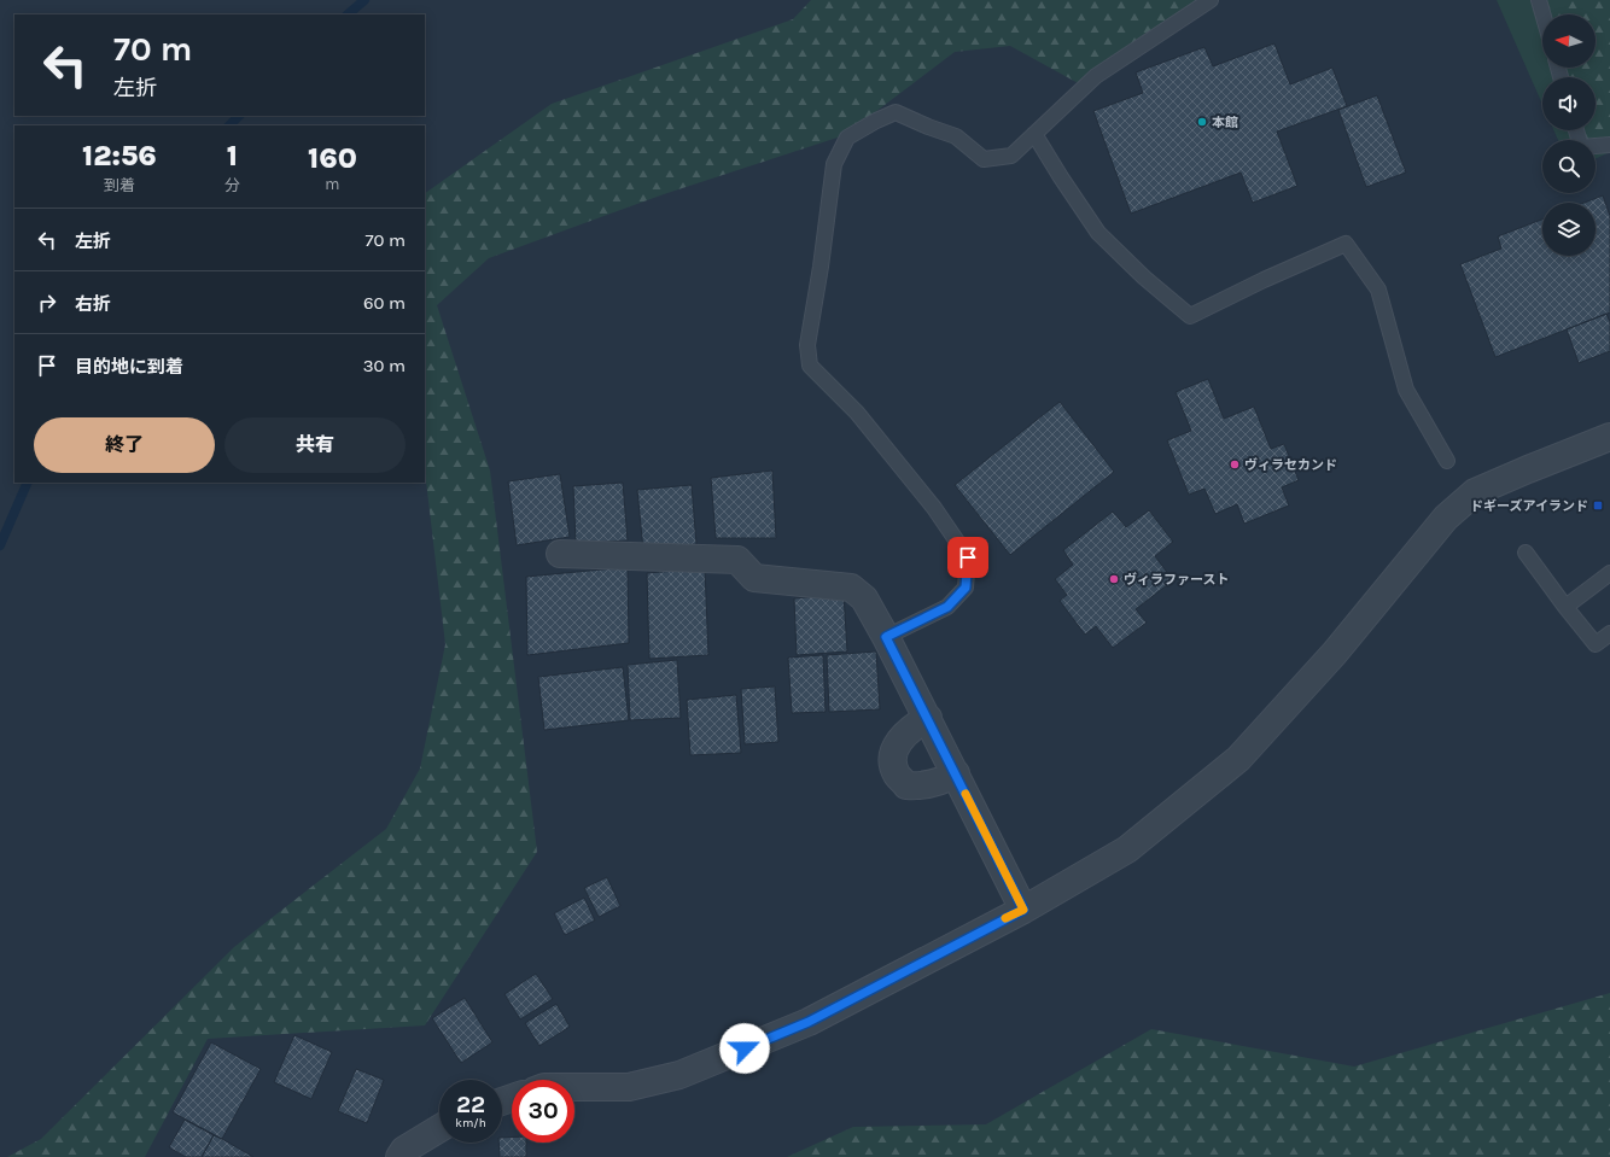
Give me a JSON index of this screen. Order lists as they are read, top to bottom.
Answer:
{
  "places": {
    "other": ["本館", "ヴィラセカンド", "ヴィラファースト"],
    "transit": ["ドギーズアイランド"]
  },
  "north": "left",
  "page": {
    "turn": ["70 m", "左折"],
    "eta": [
      "12:56",
      "到着",
      "1",
      "分",
      "160",
      "m"
    ],
    "list": [
      {
        "name": "左折",
        "value": "70 m"
      },
      {
        "name": "右折",
        "value": "60 m"
      },
      {
        "name": "目的地に到着",
        "value": "30 m"
      }
    ],
    "buttons": ["終了", "共有"],
    "speed": "22 km/h",
    "limit": "30"
  }
}
